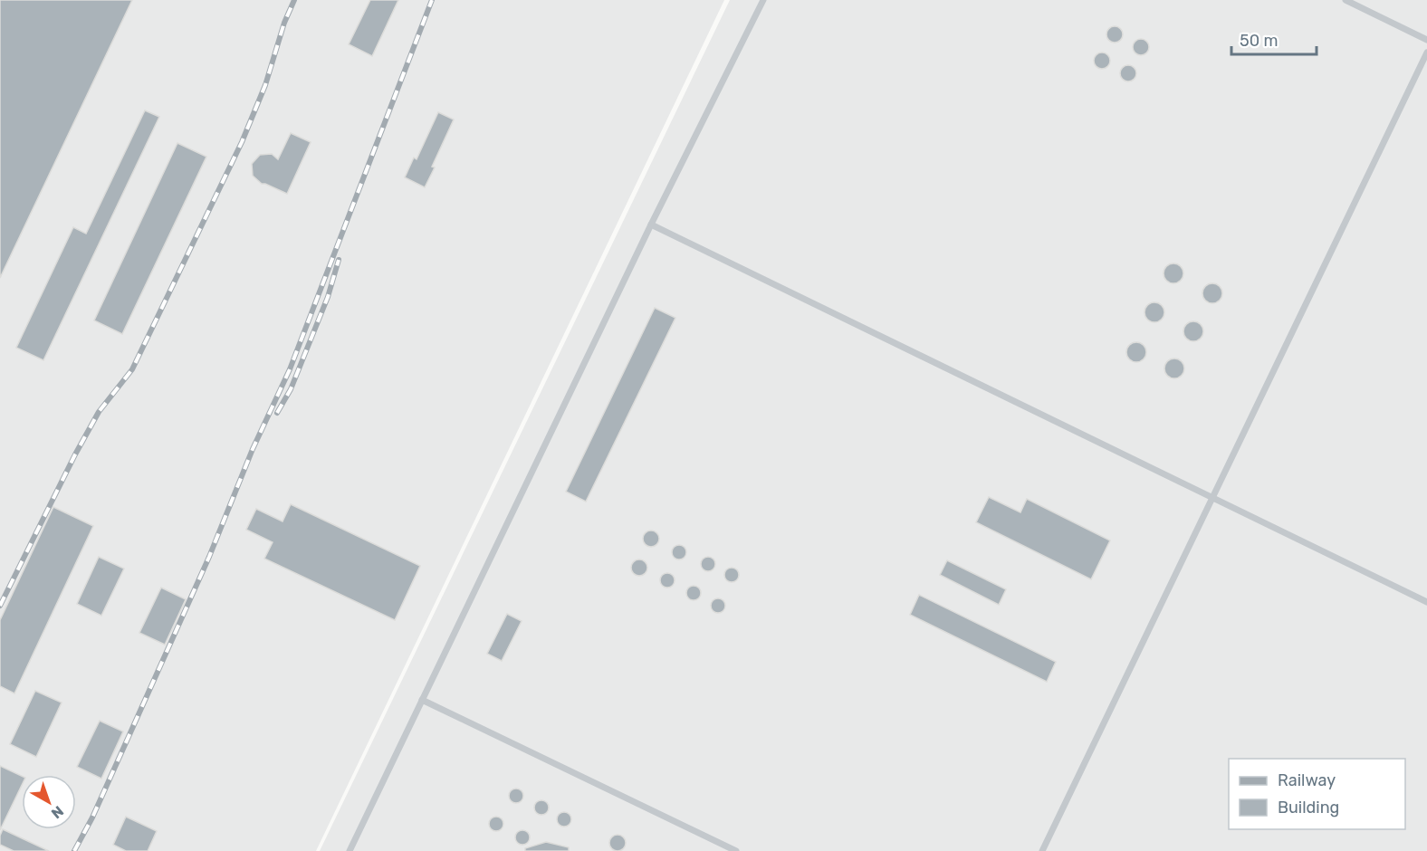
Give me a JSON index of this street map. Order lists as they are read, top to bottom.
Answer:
{
  "legend": ["Railway", "Building"],
  "scale_bar": "50 m",
  "north": "bottom right"
}
